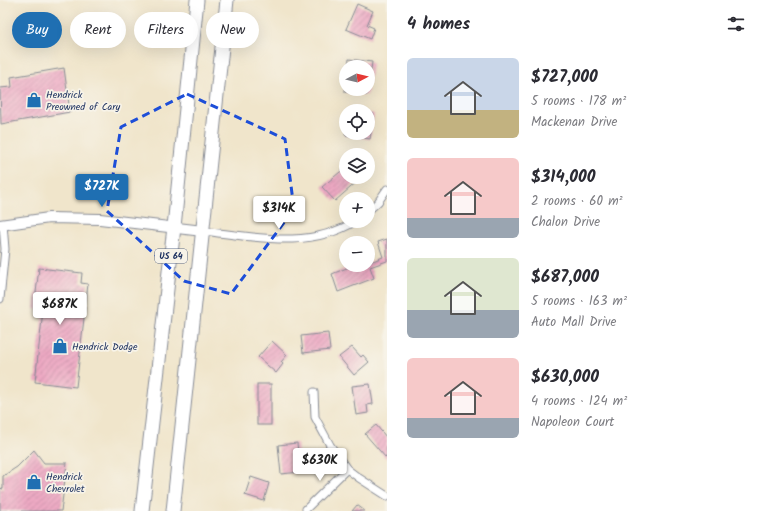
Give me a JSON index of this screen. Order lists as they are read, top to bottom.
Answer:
{
  "streets": {
    "highway": ["US 64"]
  },
  "places": {
    "shop": ["Hendrick Preowned of Cary", "Hendrick Dodge", "Hendrick Chevrolet"]
  },
  "north": "right",
  "page": {
    "heading": "4 homes",
    "chip": [
      "Buy",
      "Rent",
      "Filters",
      "New"
    ],
    "list": [
      {
        "name": "$727,000",
        "note": "5 rooms · 178 m² · Mackenan Drive"
      },
      {
        "name": "$314,000",
        "note": "2 rooms · 60 m² · Chalon Drive"
      },
      {
        "name": "$687,000",
        "note": "5 rooms · 163 m² · Auto Mall Drive"
      },
      {
        "name": "$630,000",
        "note": "4 rooms · 124 m² · Napoleon Court"
      }
    ],
    "map_buttons": ["+", "−"],
    "price": [
      "$727K",
      "$314K",
      "$687K",
      "$630K"
    ]
  }
}
